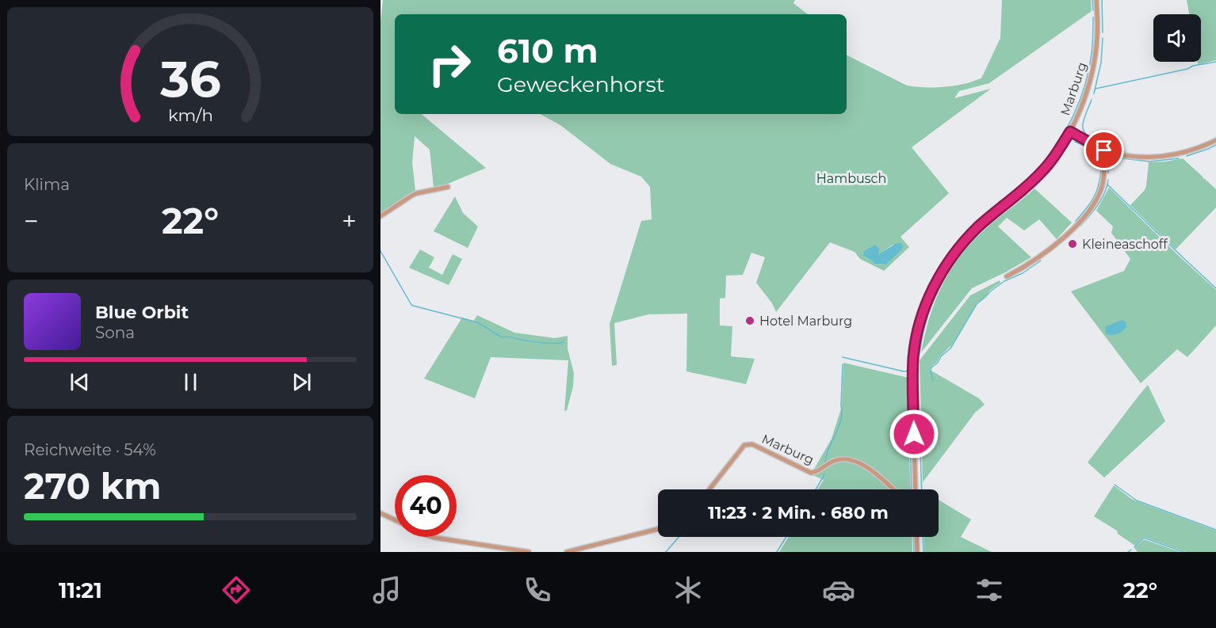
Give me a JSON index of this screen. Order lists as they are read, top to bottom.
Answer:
{
  "streets": {
    "street": ["Marburg"]
  },
  "parks": ["Hambusch"],
  "places": ["Kleineaschoff", "Hotel Marburg"],
  "page": {
    "turn": ["610 m", "Geweckenhorst"],
    "tile": [
      "Klima",
      ["Reichweite · 54%", "270 km"]
    ],
    "heat": ["−", "22°", "+"],
    "song": ["Blue Orbit", "Sona"],
    "limit": "40",
    "trip": "11:23 · 2 Min. · 680 m",
    "tabs": ["11:21", "22°"],
    "gauge": ["36", "km/h"]
  }
}
